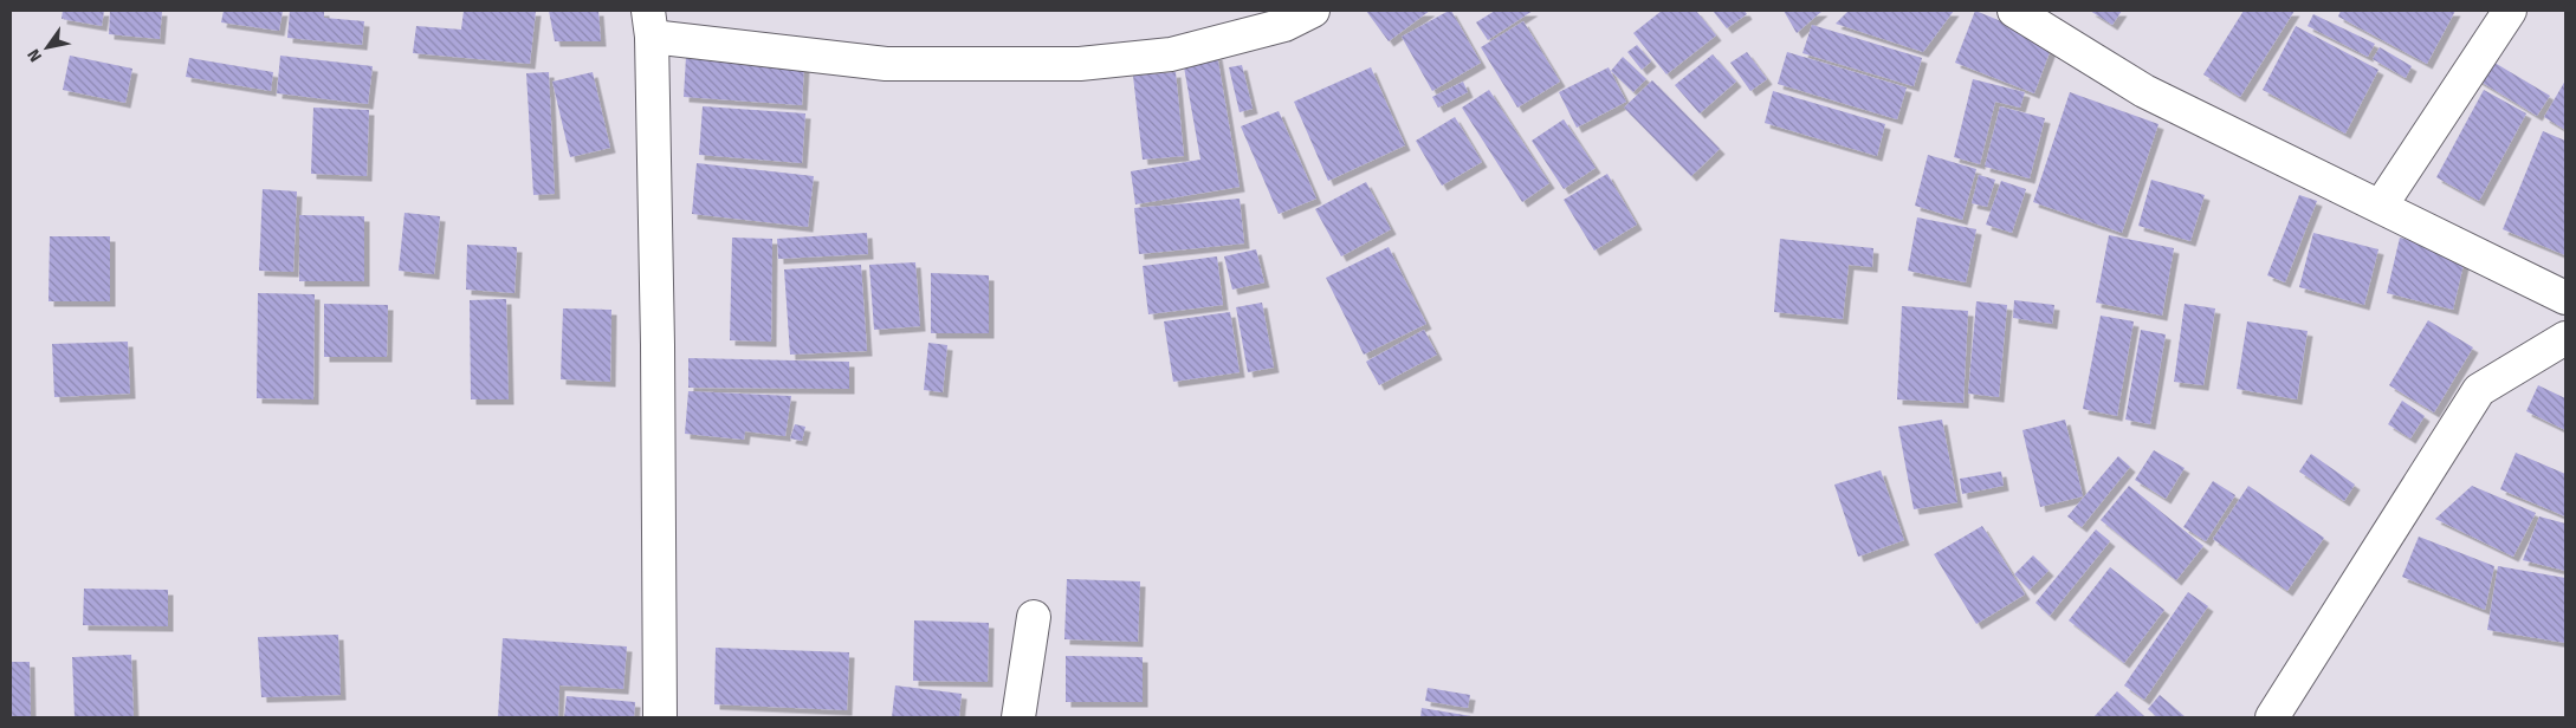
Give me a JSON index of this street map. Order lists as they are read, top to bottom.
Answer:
{
  "north": "bottom left"
}
